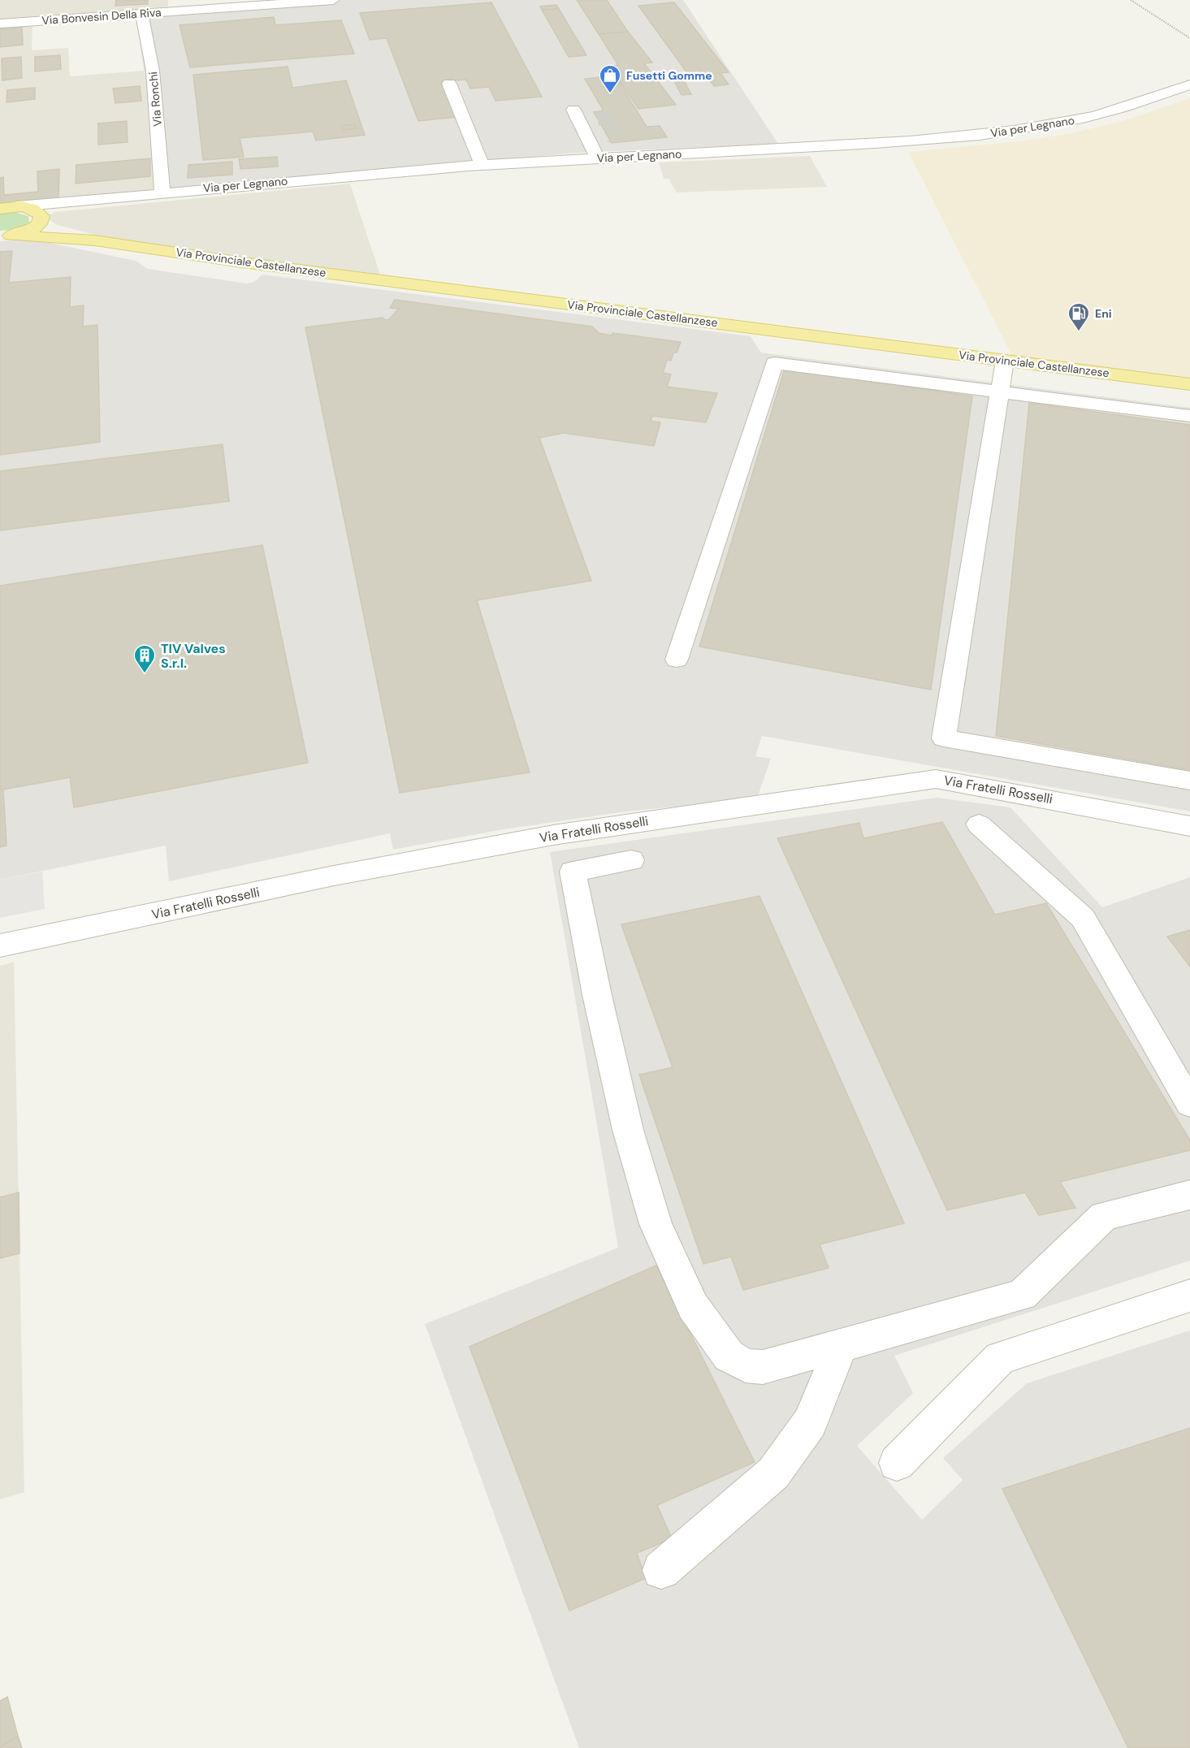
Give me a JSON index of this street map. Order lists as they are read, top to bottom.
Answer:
{
  "streets": {
    "main road": ["Via Provinciale Castellanzese"],
    "street": [
      "Via Bonvesin Della Riva",
      "Via Ronchi",
      "Via per Legnano",
      "Via Fratelli Rosselli"
    ]
  },
  "crossings": [
    ["Via Bonvesin Della Riva", "Via Ronchi"],
    ["Via Ronchi", "Via per Legnano"],
    ["Via per Legnano", "Via Provinciale Castellanzese"]
  ],
  "places": {
    "shop": ["Fusetti Gomme"],
    "fuel station": ["Eni"],
    "building": ["TIV Valves S.r.l."]
  }
}
